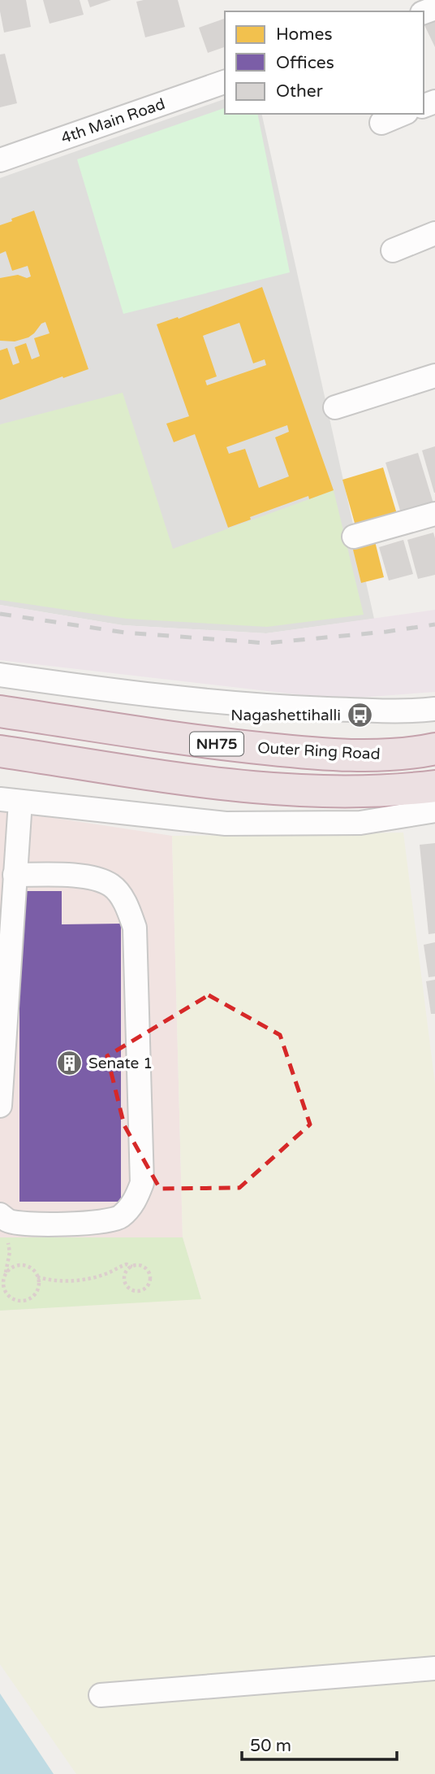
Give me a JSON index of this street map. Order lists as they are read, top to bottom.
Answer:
{
  "streets": {
    "highway": ["NH75", "Outer Ring Road"],
    "street": ["4th Main Road"]
  },
  "places": {
    "bus stop": ["Nagashettihalli"],
    "building": ["Senate 1"]
  },
  "legend": ["Homes", "Offices", "Other"],
  "scale_bar": "50 m"
}
